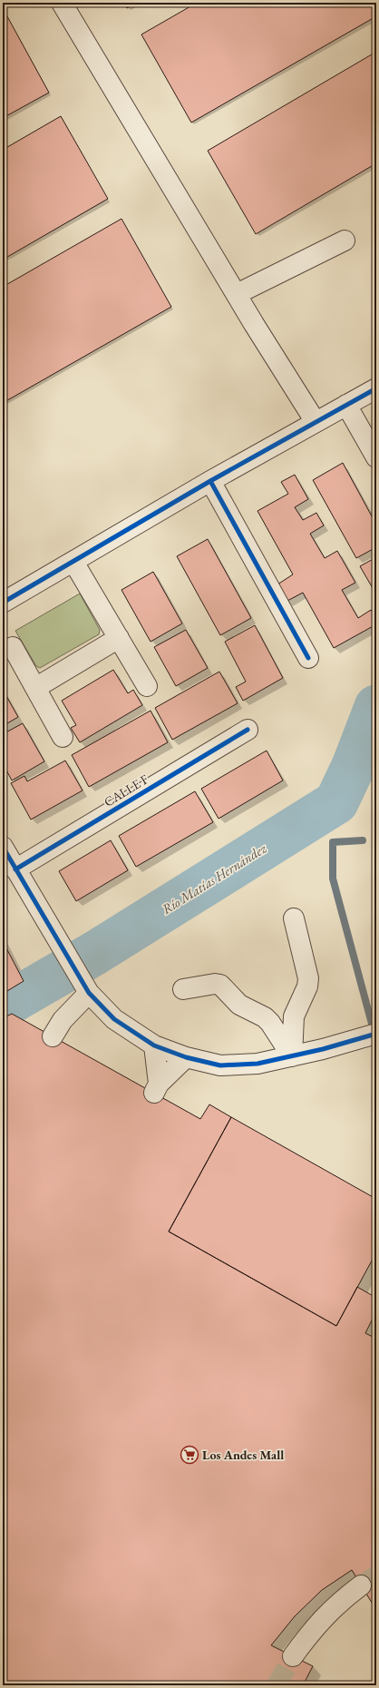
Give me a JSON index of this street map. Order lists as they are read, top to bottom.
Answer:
{
  "streets": {
    "street": ["CALLE F"]
  },
  "water": ["Río Matías Hernández"],
  "places": {
    "supermarket": ["Los Andes Mall"]
  }
}
